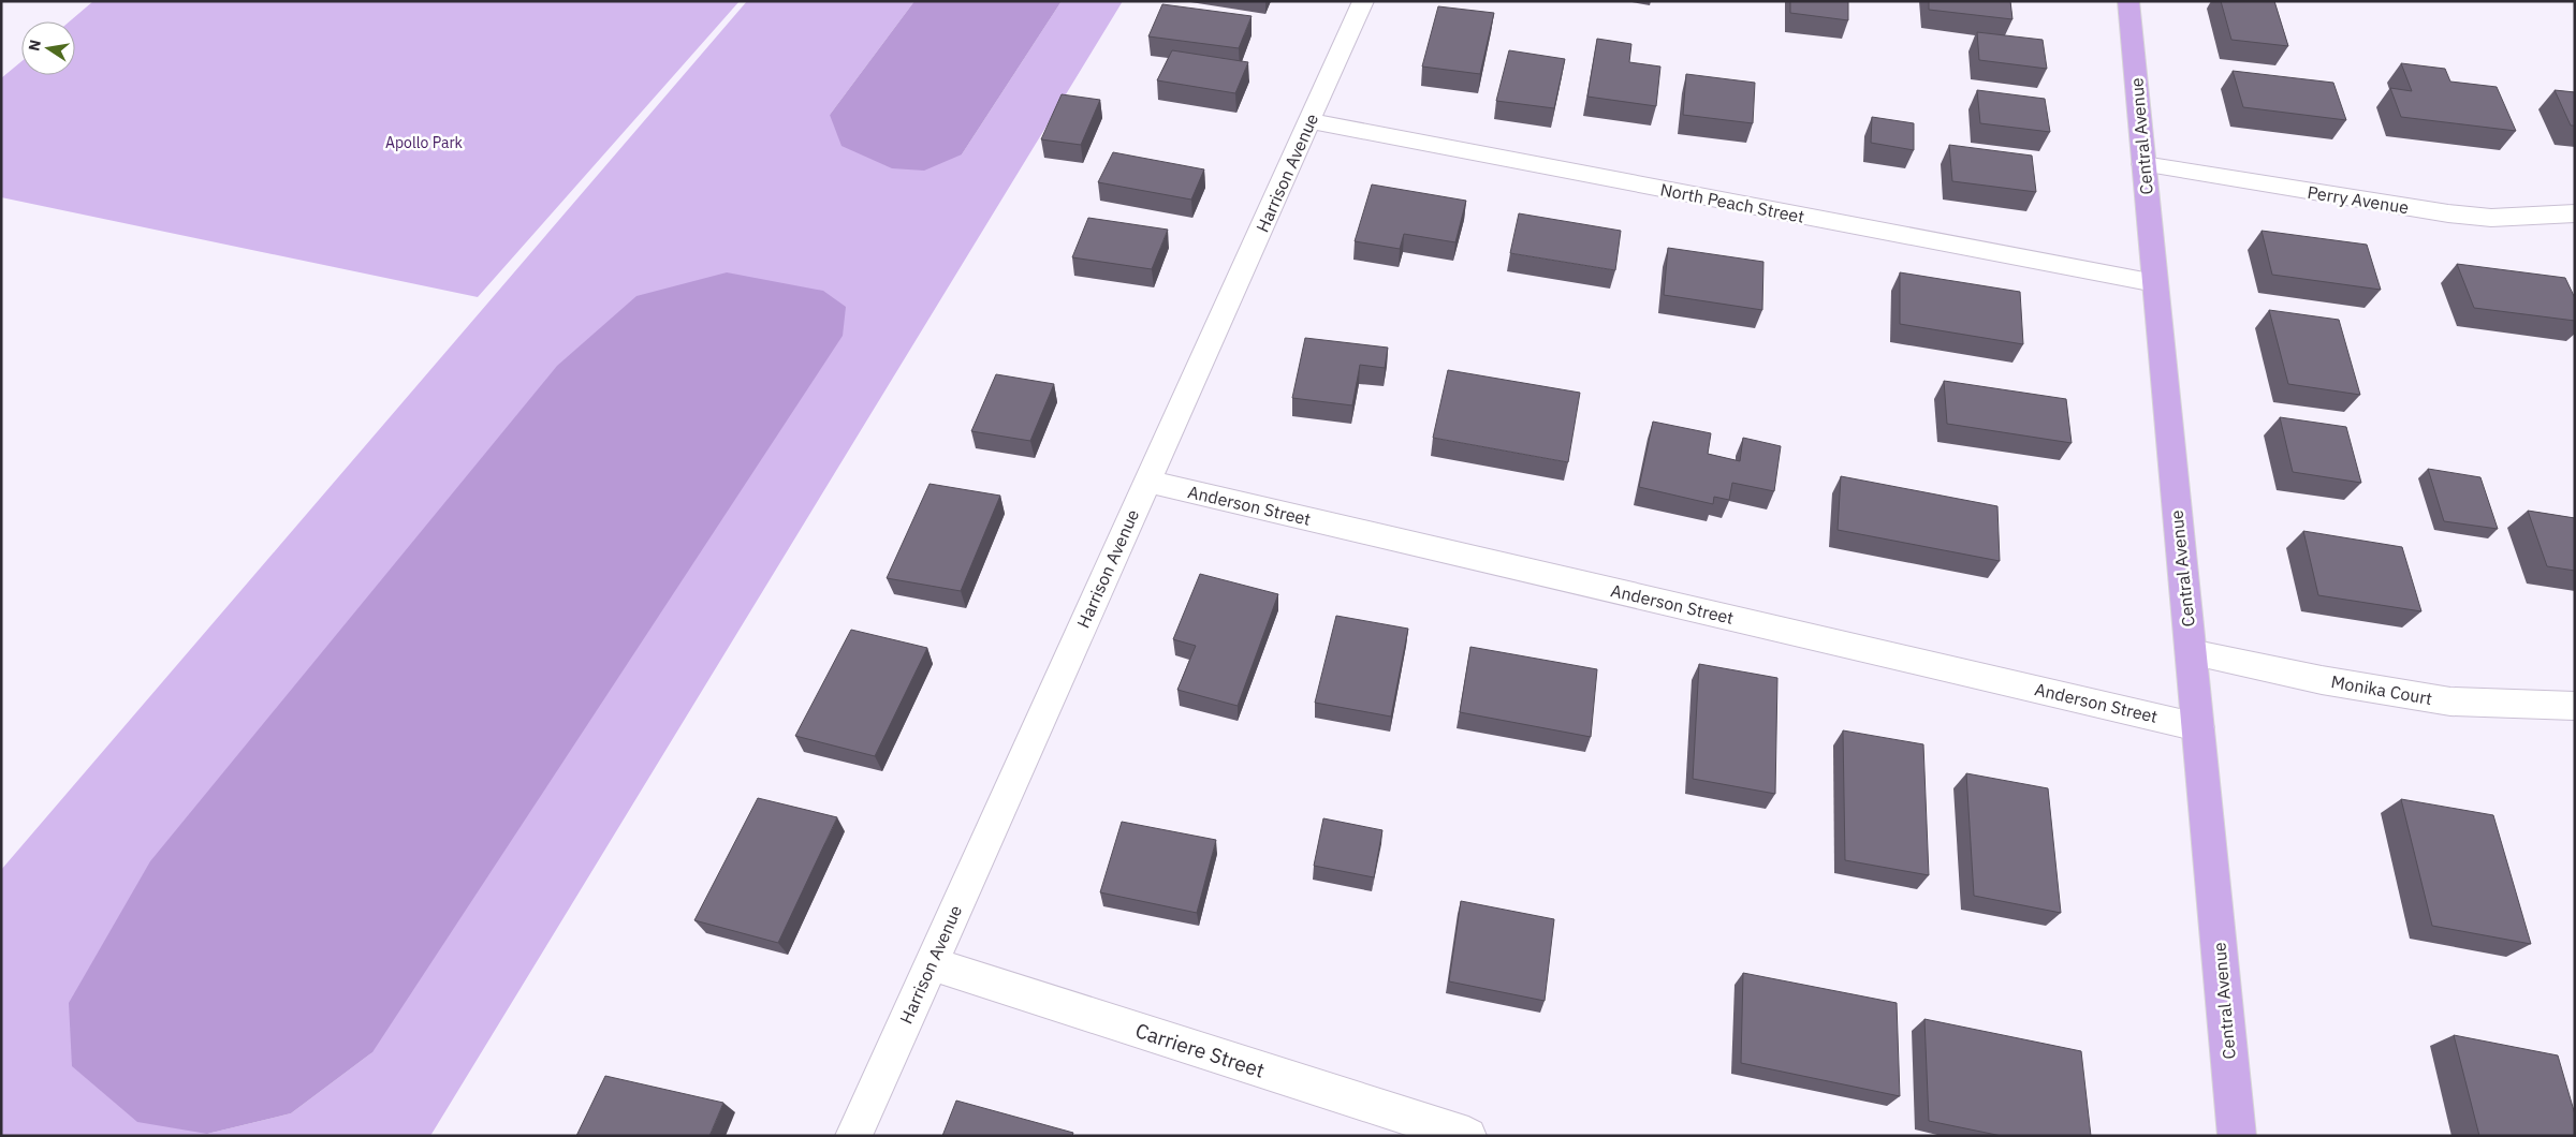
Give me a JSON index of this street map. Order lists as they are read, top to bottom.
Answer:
{
  "streets": {
    "main road": ["Central Avenue"],
    "street": [
      "Harrison Avenue",
      "Perry Avenue",
      "North Peach Street",
      "Anderson Street",
      "Monika Court",
      "Carriere Street"
    ]
  },
  "crossings": [
    ["Central Avenue", "Perry Avenue"],
    ["Central Avenue", "North Peach Street"],
    ["Central Avenue", "Anderson Street"],
    ["Central Avenue", "Monika Court"],
    ["Harrison Avenue", "North Peach Street"],
    ["Harrison Avenue", "Anderson Street"],
    ["Harrison Avenue", "Carriere Street"]
  ],
  "parks": ["Apollo Park"],
  "north": "left"
}
